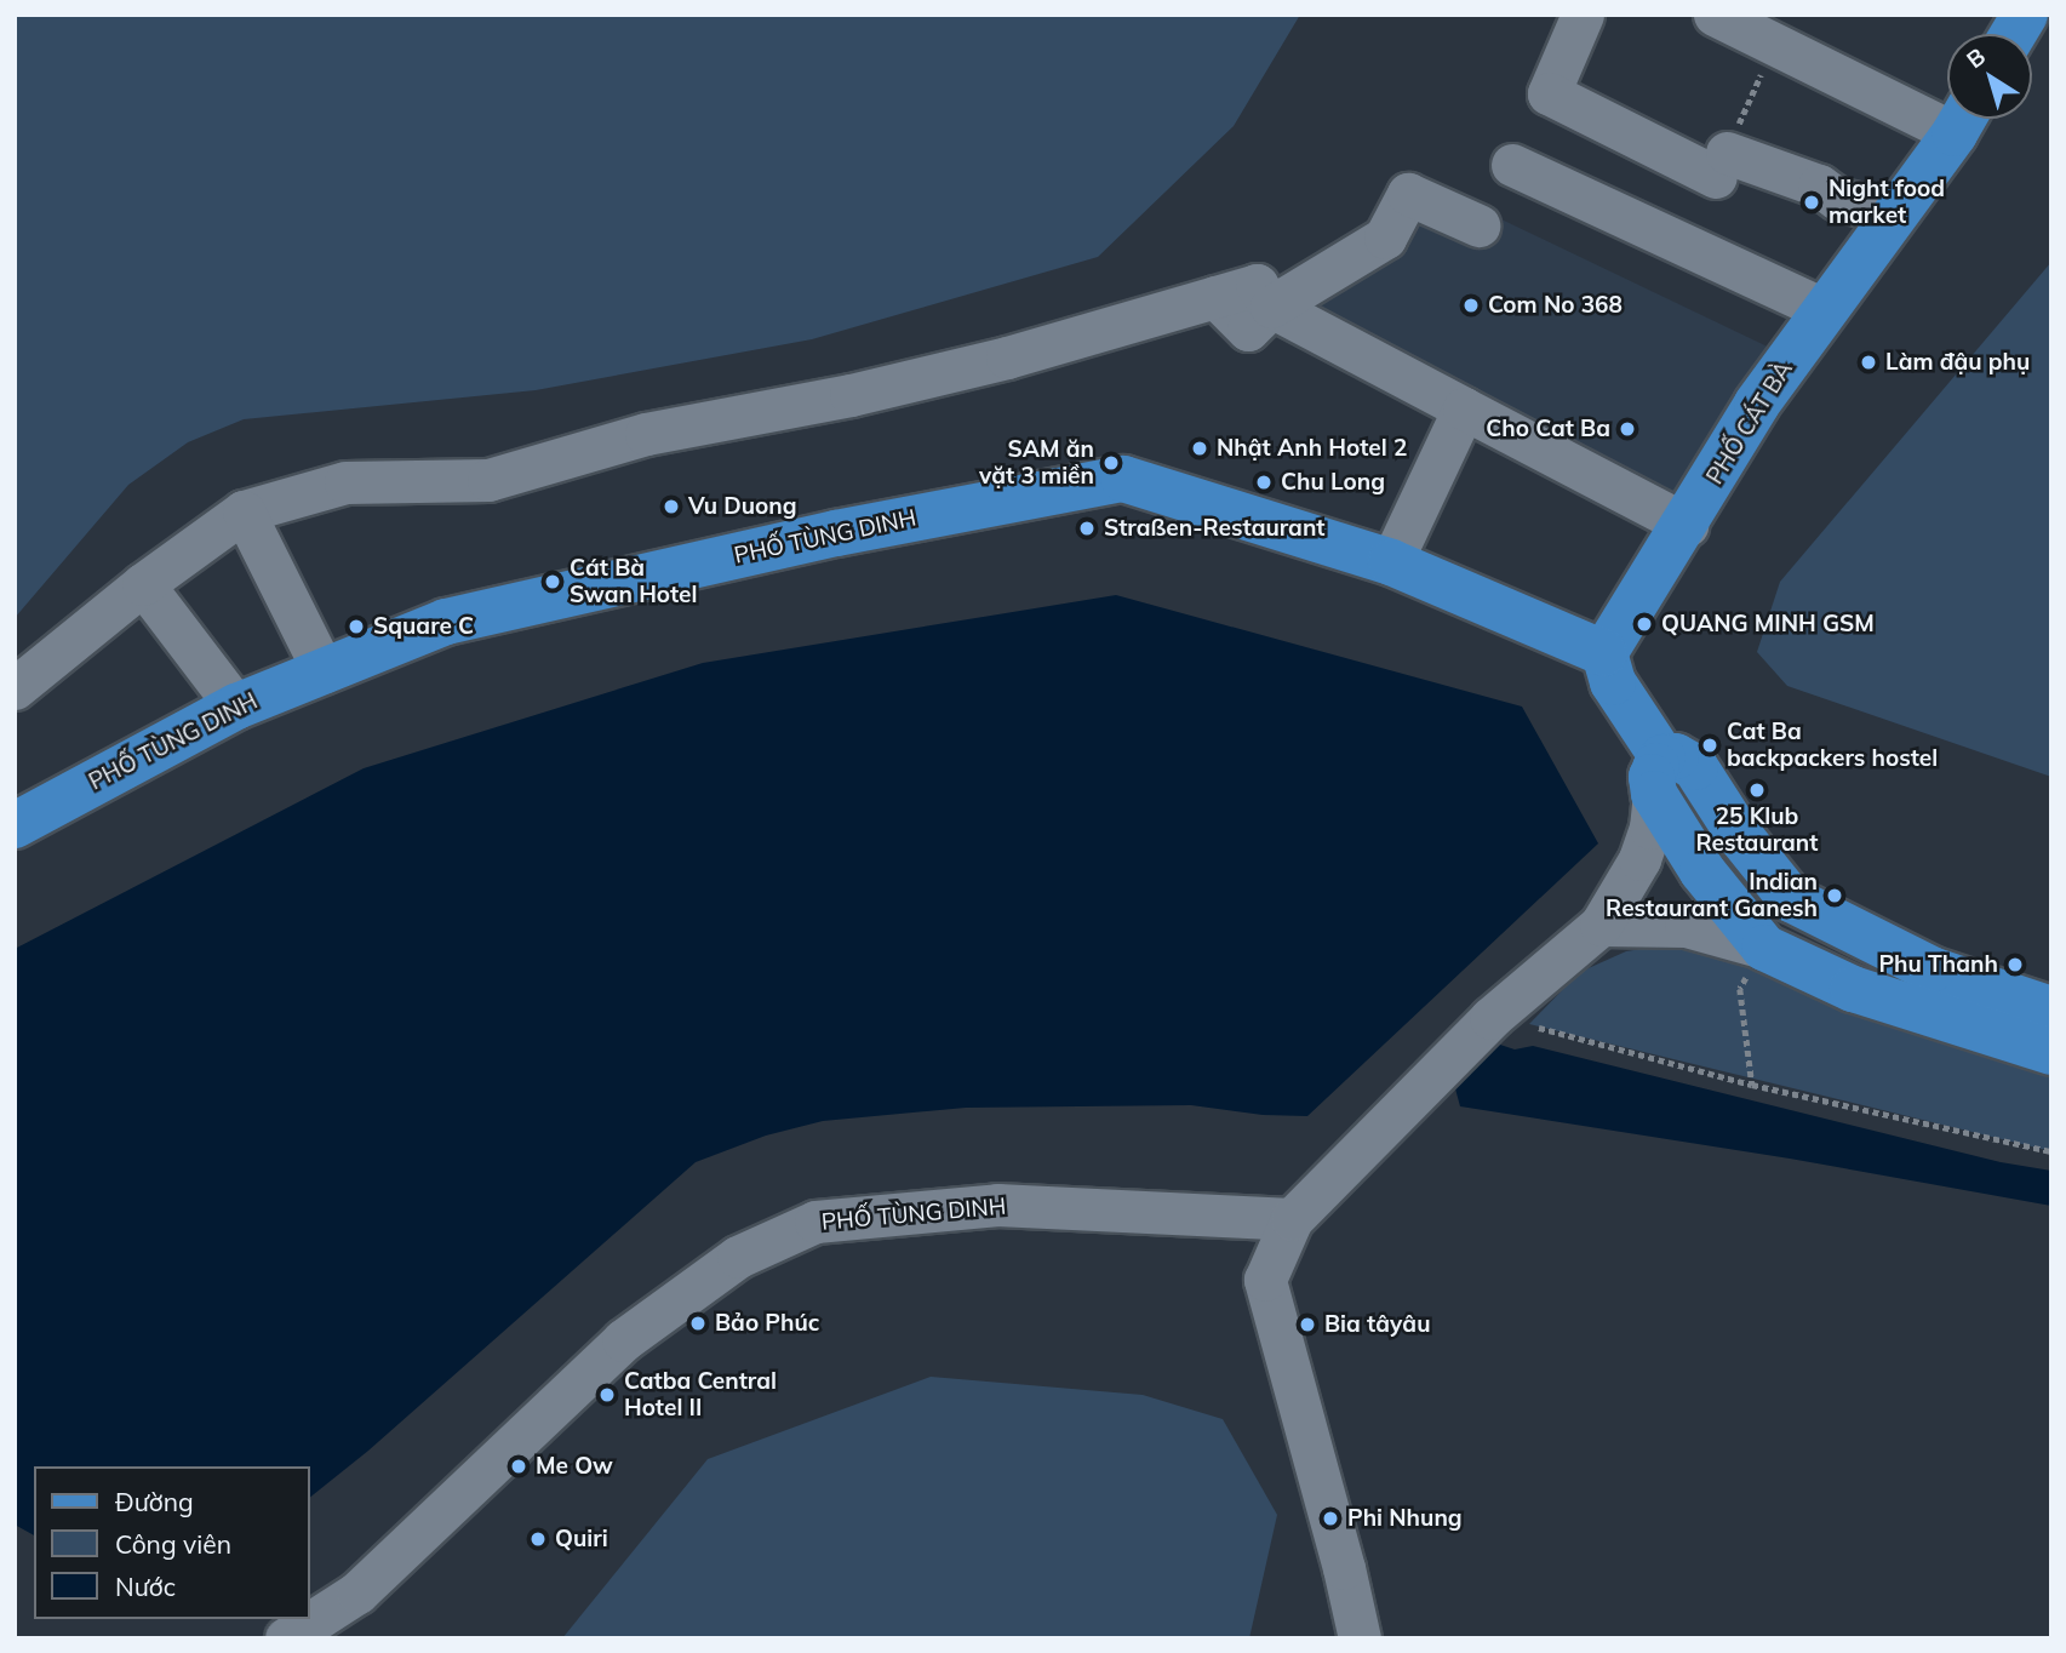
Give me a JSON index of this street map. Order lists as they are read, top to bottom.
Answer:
{
  "streets": {
    "main road": ["PHỐ CÁT BÀ", "PHỐ TÙNG DINH"]
  },
  "crossings": [
    ["PHỐ CÁT BÀ", "PHỐ TÙNG DINH"]
  ],
  "places": [
    "Night food market",
    "Com No 368",
    "Làm đậu phụ",
    "Cho Cat Ba",
    "Nhật Anh Hotel 2",
    "SAM ăn vặt 3 miền",
    "Chu Long",
    "Vu Duong",
    "Straßen-Restaurant",
    "Cát Bà Swan Hotel",
    "QUANG MINH GSM",
    "Square C",
    "Cat Ba backpackers hostel",
    "25 Klub Restaurant",
    "Indian Restaurant Ganesh",
    "Phu Thanh",
    "Bảo Phúc",
    "Bia tâyâu",
    "Catba Central Hotel II",
    "Me Ow",
    "Phi Nhung",
    "Quiri"
  ],
  "legend": ["Đường", "Công viên", "Nước"],
  "north": "top left"
}
